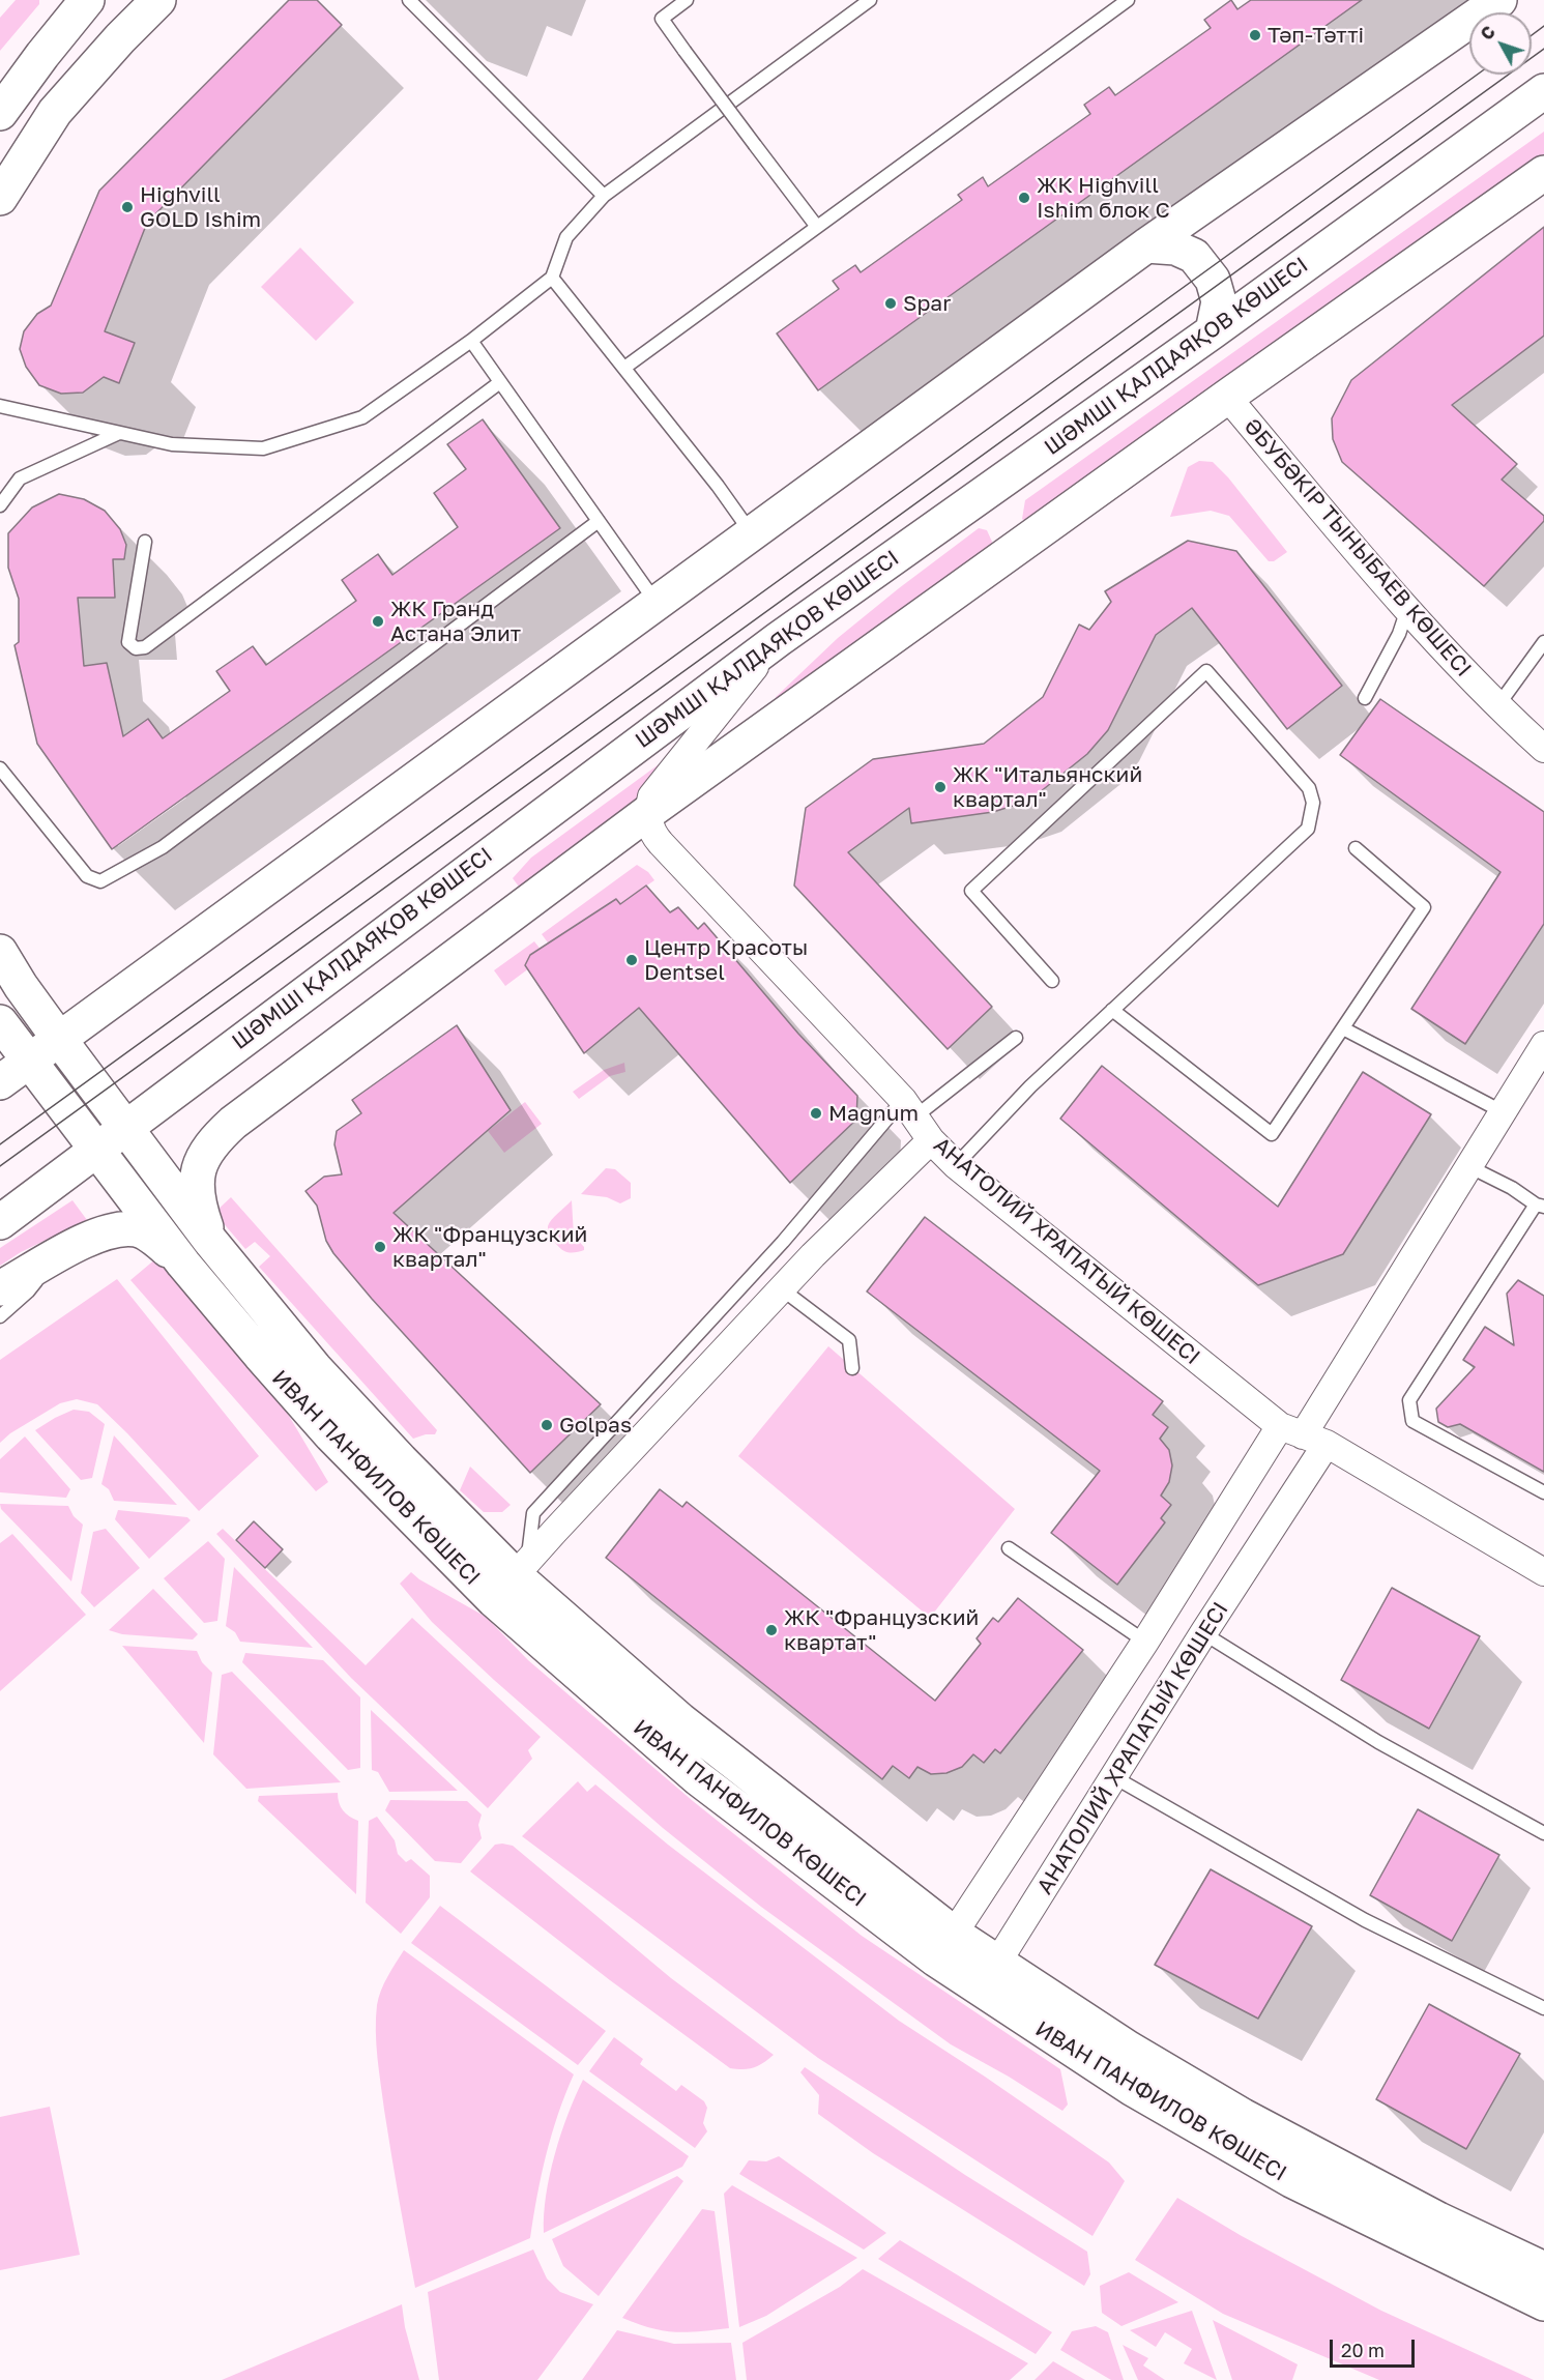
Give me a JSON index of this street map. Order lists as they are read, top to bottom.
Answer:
{
  "streets": {
    "street": [
      "ШӘМШІ ҚАЛДАЯҚОВ КӨШЕСІ",
      "ӘБУБӘКІР ТЫНЫБАЕВ КӨШЕСІ",
      "АНАТОЛИЙ ХРАПАТЫЙ КӨШЕСІ",
      "ИВАН ПАНФИЛОВ КӨШЕСІ"
    ]
  },
  "crossings": [
    ["ШӘМШІ ҚАЛДАЯҚОВ КӨШЕСІ", "ИВАН ПАНФИЛОВ КӨШЕСІ"],
    ["АНАТОЛИЙ ХРАПАТЫЙ КӨШЕСІ", "ИВАН ПАНФИЛОВ КӨШЕСІ"]
  ],
  "places": [
    "Тәп-Тәтті",
    "ЖК Highvill Ishim блок C",
    "Highvill GOLD Ishim",
    "Spar",
    "ЖК Гранд Астана Элит",
    "ЖК \"Итальянский квартал\"",
    "Центр Красоты Dentsel",
    "Magnum",
    "ЖК \"Французский квартал\"",
    "Golpas",
    "ЖК \"Французский квартат\""
  ],
  "scale_bar": "20 m",
  "north": "top left"
}
